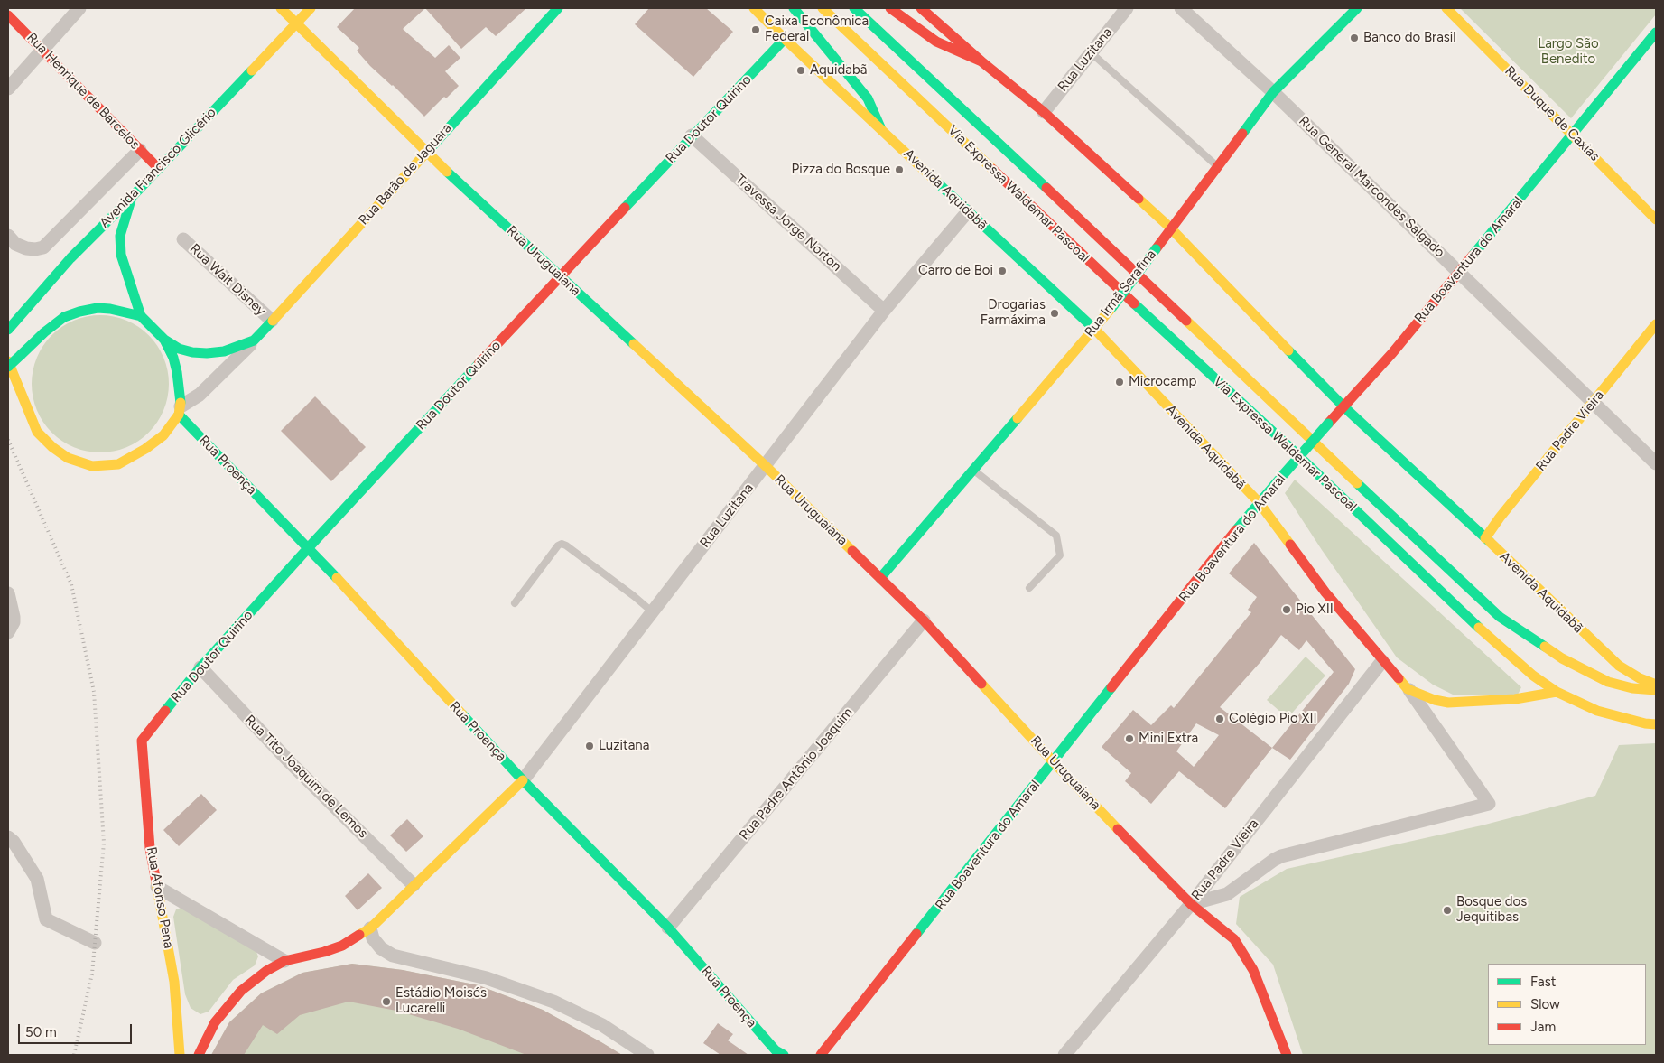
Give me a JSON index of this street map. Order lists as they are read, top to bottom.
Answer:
{
  "streets": {
    "main road": [
      "Rua Henrique de Barcelos",
      "Rua Duque de Caxias",
      "Rua Doutor Quirino",
      "Avenida Francisco Glicério",
      "Rua Barão de Jaguara",
      "Avenida Aquidabã",
      "Via Expressa Waldemar Pascoal",
      "Rua Boaventura do Amaral",
      "Rua Uruguaiana",
      "Rua Irmã Serafina",
      "Rua Padre Vieira",
      "Rua Proença",
      "Rua Afonso Pena"
    ],
    "street": [
      "Rua Luzitana",
      "Rua General Marcondes Salgado",
      "Travessa Jorge Norton",
      "Rua Walt Disney",
      "Rua Padre Antônio Joaquim",
      "Rua Tito Joaquim de Lemos"
    ]
  },
  "crossings": [
    ["Rua Luzitana", "Avenida Aquidabã"],
    ["Rua Luzitana", "Travessa Jorge Norton"],
    ["Rua Luzitana", "Rua Uruguaiana"],
    ["Rua Luzitana", "Rua Proença"],
    ["Rua Henrique de Barcelos", "Avenida Francisco Glicério"],
    ["Rua Duque de Caxias", "Rua Boaventura do Amaral"],
    ["Rua Doutor Quirino", "Avenida Aquidabã"],
    ["Rua Doutor Quirino", "Travessa Jorge Norton"],
    ["Rua Doutor Quirino", "Rua Uruguaiana"],
    ["Rua Doutor Quirino", "Rua Proença"],
    ["Rua Doutor Quirino", "Rua Tito Joaquim de Lemos"],
    ["Rua Doutor Quirino", "Rua Afonso Pena"],
    ["Avenida Francisco Glicério", "Rua Uruguaiana"],
    ["Rua Barão de Jaguara", "Rua Uruguaiana"],
    ["Rua Barão de Jaguara", "Rua Walt Disney"],
    ["Rua General Marcondes Salgado", "Rua Boaventura do Amaral"],
    ["Rua General Marcondes Salgado", "Rua Irmã Serafina"],
    ["Rua General Marcondes Salgado", "Rua Padre Vieira"],
    ["Avenida Aquidabã", "Via Expressa Waldemar Pascoal"],
    ["Avenida Aquidabã", "Rua Boaventura do Amaral"],
    ["Avenida Aquidabã", "Rua Irmã Serafina"],
    ["Avenida Aquidabã", "Rua Padre Vieira"],
    ["Rua Boaventura do Amaral", "Rua Uruguaiana"],
    ["Rua Uruguaiana", "Rua Irmã Serafina"],
    ["Rua Uruguaiana", "Rua Padre Vieira"],
    ["Rua Uruguaiana", "Rua Padre Antônio Joaquim"],
    ["Rua Proença", "Rua Padre Antônio Joaquim"]
  ],
  "parks": ["Largo São Benedito"],
  "places": [
    "Caixa Econômica Federal",
    "Banco do Brasil",
    "Aquidabã",
    "Pizza do Bosque",
    "Carro de Boi",
    "Drogarias Farmáxima",
    "Microcamp",
    "Pio XII",
    "Colégio Pio XII",
    "Mini Extra",
    "Luzitana",
    "Bosque dos Jequitibas",
    "Estádio Moisés Lucarelli"
  ],
  "legend": ["Fast", "Slow", "Jam"],
  "scale_bar": "50 m"
}
